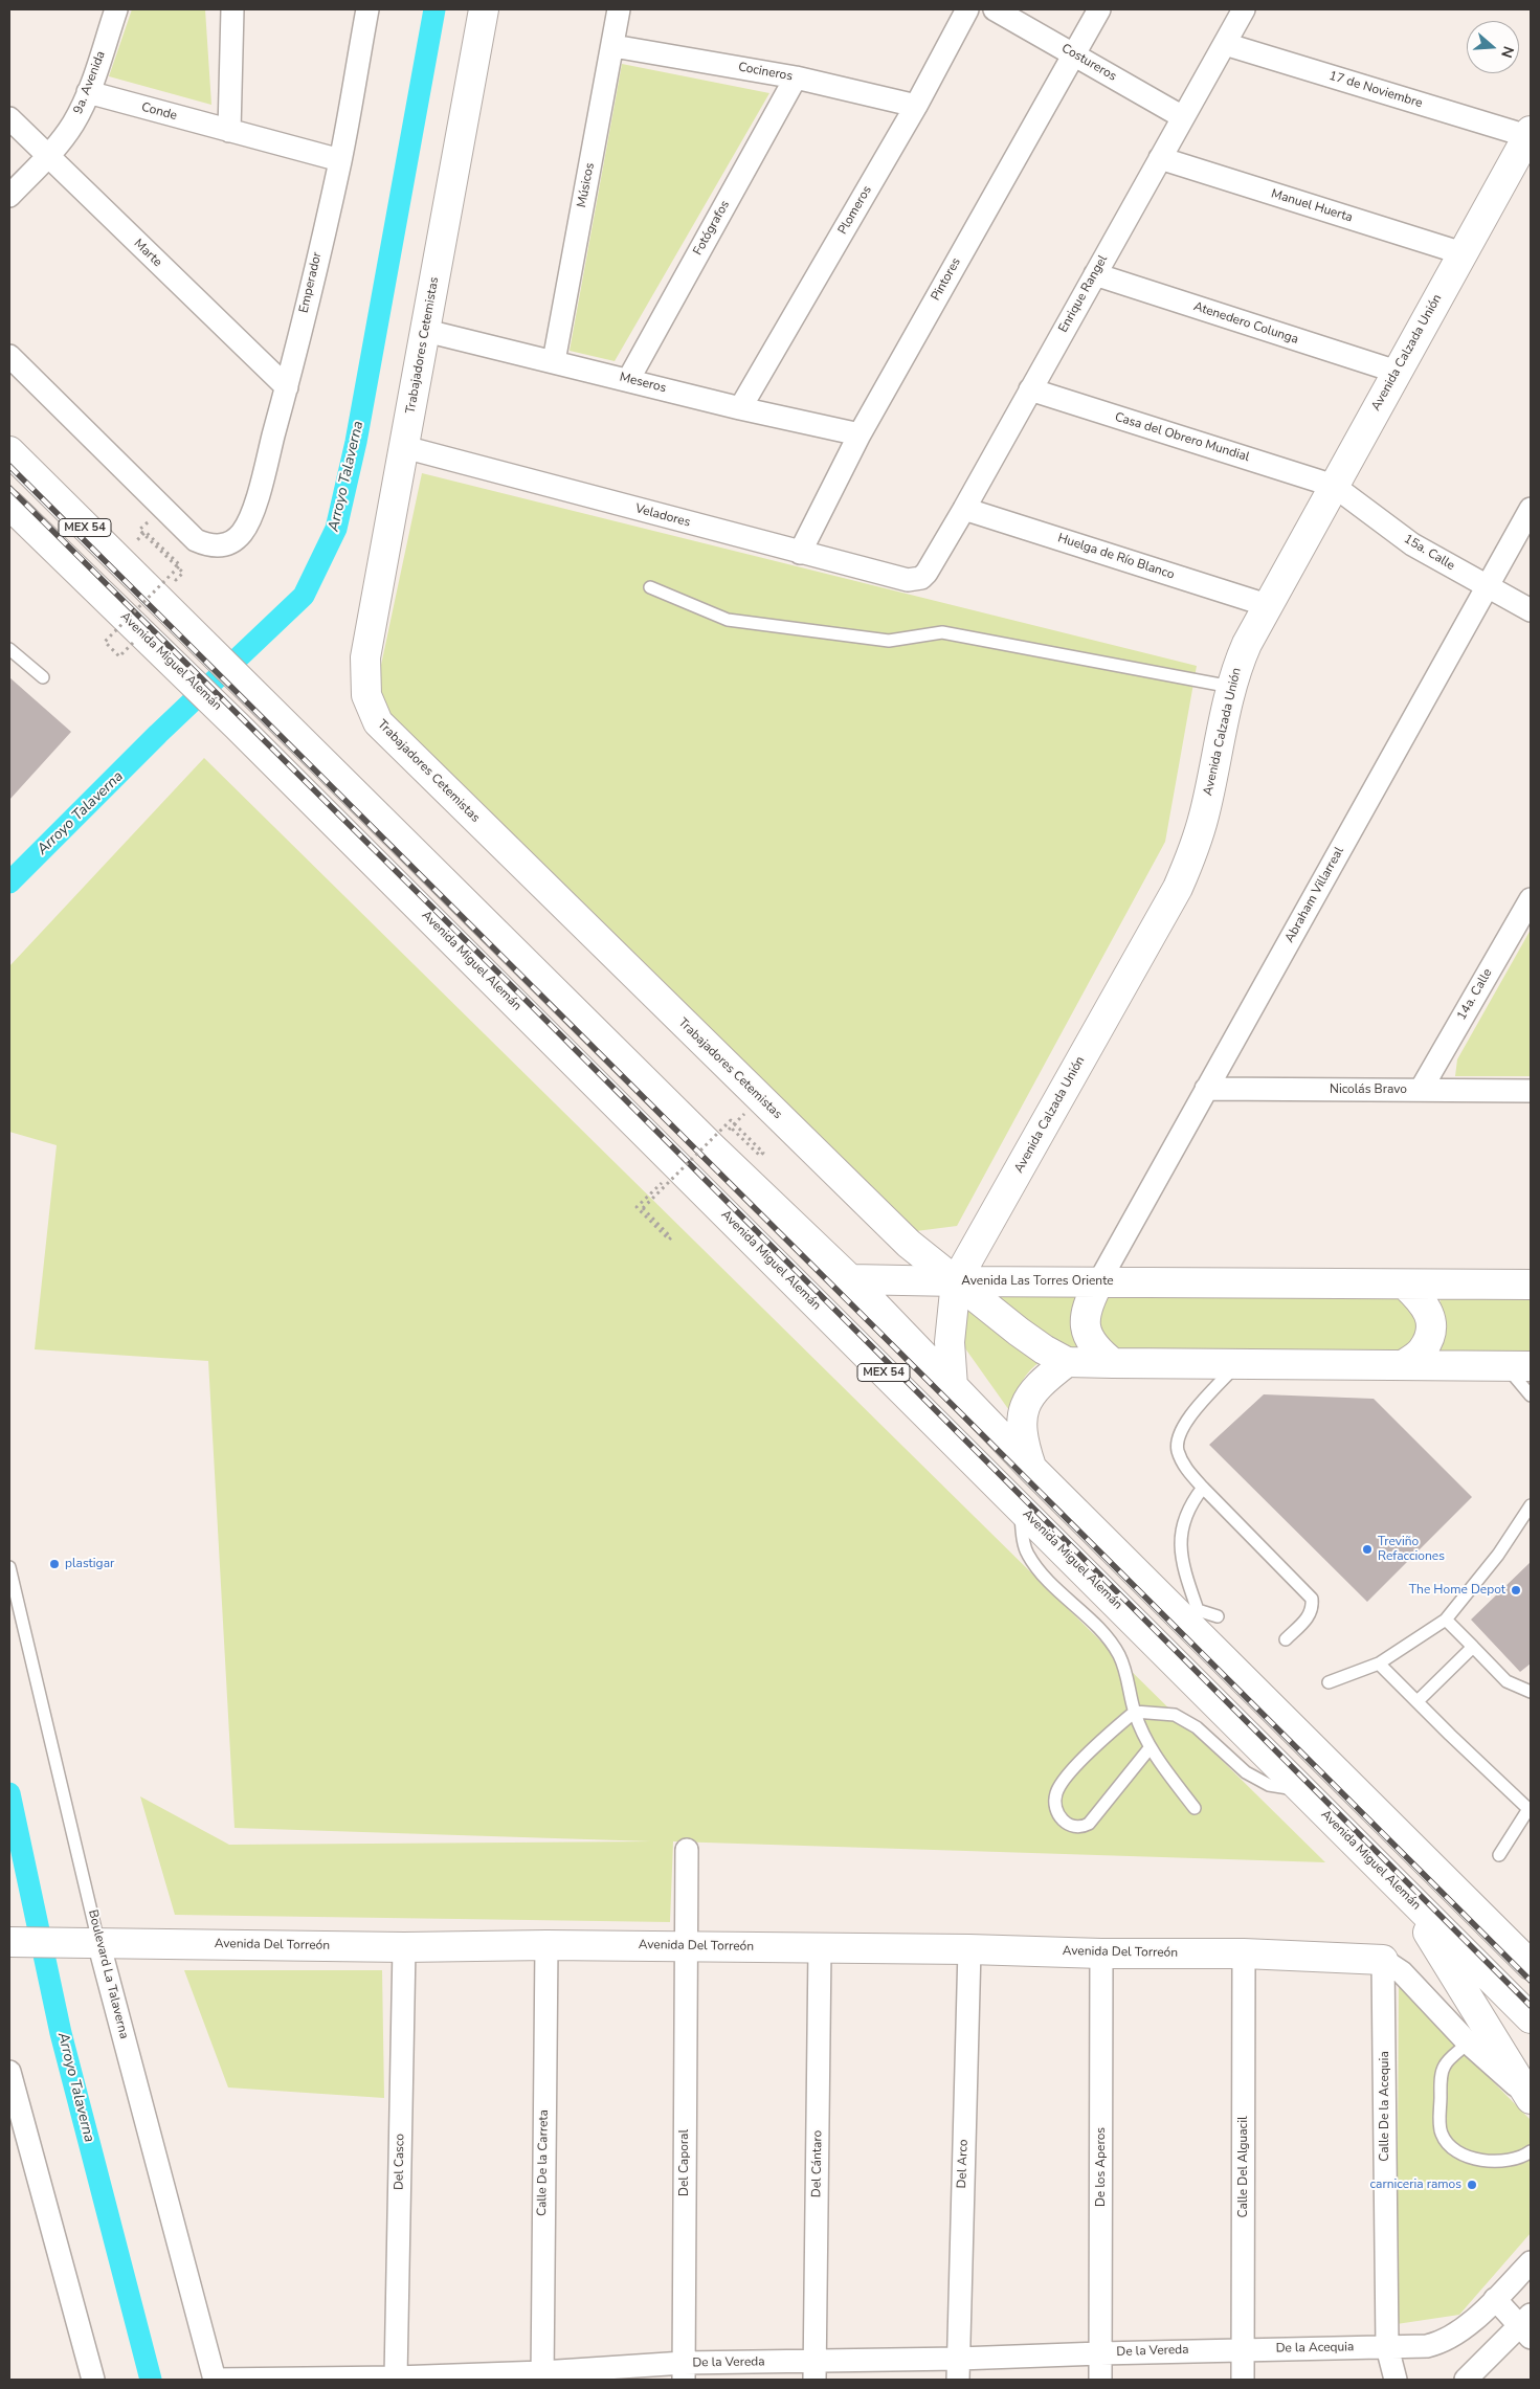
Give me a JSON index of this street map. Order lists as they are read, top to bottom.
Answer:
{
  "streets": {
    "main road": [
      "Trabajadores Cetemistas",
      "Avenida Calzada Unión",
      "MEX 54",
      "Avenida Miguel Alemán",
      "Avenida Las Torres Oriente",
      "Avenida Del Torreón"
    ],
    "street": [
      "Costureros",
      "Cocineros",
      "9a. Avenida",
      "17 de Noviembre",
      "Conde",
      "Músicos",
      "Manuel Huerta",
      "Plomeros",
      "Fotógrafos",
      "Marte",
      "Pintores",
      "Emperador",
      "Enrique Rangel",
      "Atenedero Colunga",
      "Meseros",
      "Casa del Obrero Mundial",
      "Veladores",
      "15a. Calle",
      "Huelga de Río Blanco",
      "Abraham Villarreal",
      "14a. Calle",
      "Nicolás Bravo",
      "Boulevard La Talaverna",
      "Calle De la Acequia",
      "Del Casco",
      "Calle De la Carreta",
      "Del Caporal",
      "Del Cántaro",
      "Del Arco",
      "De los Aperos",
      "Calle Del Alguacil",
      "De la Acequia",
      "De la Vereda"
    ]
  },
  "crossings": [
    ["Costureros", "Pintores"],
    ["Costureros", "Enrique Rangel"],
    ["Cocineros", "Músicos"],
    ["Cocineros", "Plomeros"],
    ["Cocineros", "Fotógrafos"],
    ["9a. Avenida", "Conde"],
    ["9a. Avenida", "Marte"],
    ["17 de Noviembre", "Enrique Rangel"],
    ["17 de Noviembre", "Avenida Calzada Unión"],
    ["Conde", "Emperador"],
    ["Músicos", "Meseros"],
    ["Manuel Huerta", "Enrique Rangel"],
    ["Manuel Huerta", "Avenida Calzada Unión"],
    ["Plomeros", "Meseros"],
    ["Fotógrafos", "Meseros"],
    ["Marte", "Emperador"],
    ["Pintores", "Meseros"],
    ["Pintores", "Veladores"],
    ["Enrique Rangel", "Atenedero Colunga"],
    ["Enrique Rangel", "Casa del Obrero Mundial"],
    ["Enrique Rangel", "Veladores"],
    ["Enrique Rangel", "Huelga de Río Blanco"],
    ["Atenedero Colunga", "Avenida Calzada Unión"],
    ["Trabajadores Cetemistas", "Avenida Calzada Unión"],
    ["Trabajadores Cetemistas", "Meseros"],
    ["Trabajadores Cetemistas", "Veladores"],
    ["Trabajadores Cetemistas", "Avenida Las Torres Oriente"],
    ["Avenida Calzada Unión", "Casa del Obrero Mundial"],
    ["Avenida Calzada Unión", "15a. Calle"],
    ["Avenida Calzada Unión", "Huelga de Río Blanco"],
    ["Avenida Calzada Unión", "Avenida Las Torres Oriente"],
    ["Casa del Obrero Mundial", "15a. Calle"],
    ["15a. Calle", "Abraham Villarreal"],
    ["Abraham Villarreal", "Nicolás Bravo"],
    ["Abraham Villarreal", "Avenida Las Torres Oriente"],
    ["14a. Calle", "Nicolás Bravo"],
    ["Avenida Del Torreón", "Boulevard La Talaverna"],
    ["Avenida Del Torreón", "Calle De la Acequia"],
    ["Avenida Del Torreón", "Del Casco"],
    ["Avenida Del Torreón", "Calle De la Carreta"],
    ["Avenida Del Torreón", "Del Caporal"],
    ["Avenida Del Torreón", "Del Cántaro"],
    ["Avenida Del Torreón", "Del Arco"],
    ["Avenida Del Torreón", "De los Aperos"],
    ["Avenida Del Torreón", "Calle Del Alguacil"],
    ["Boulevard La Talaverna", "De la Vereda"],
    ["Calle De la Acequia", "De la Acequia"],
    ["Del Casco", "De la Vereda"],
    ["Calle De la Carreta", "De la Vereda"],
    ["Del Caporal", "De la Vereda"],
    ["Del Cántaro", "De la Vereda"],
    ["Del Arco", "De la Vereda"],
    ["De los Aperos", "De la Vereda"],
    ["Calle Del Alguacil", "De la Acequia"],
    ["Calle Del Alguacil", "De la Vereda"],
    ["De la Acequia", "De la Vereda"]
  ],
  "water": ["Arroyo Talaverna"],
  "places": [
    "Treviño Refacciones",
    "plastigar",
    "The Home Depot",
    "carniceria ramos"
  ],
  "north": "right"
}
